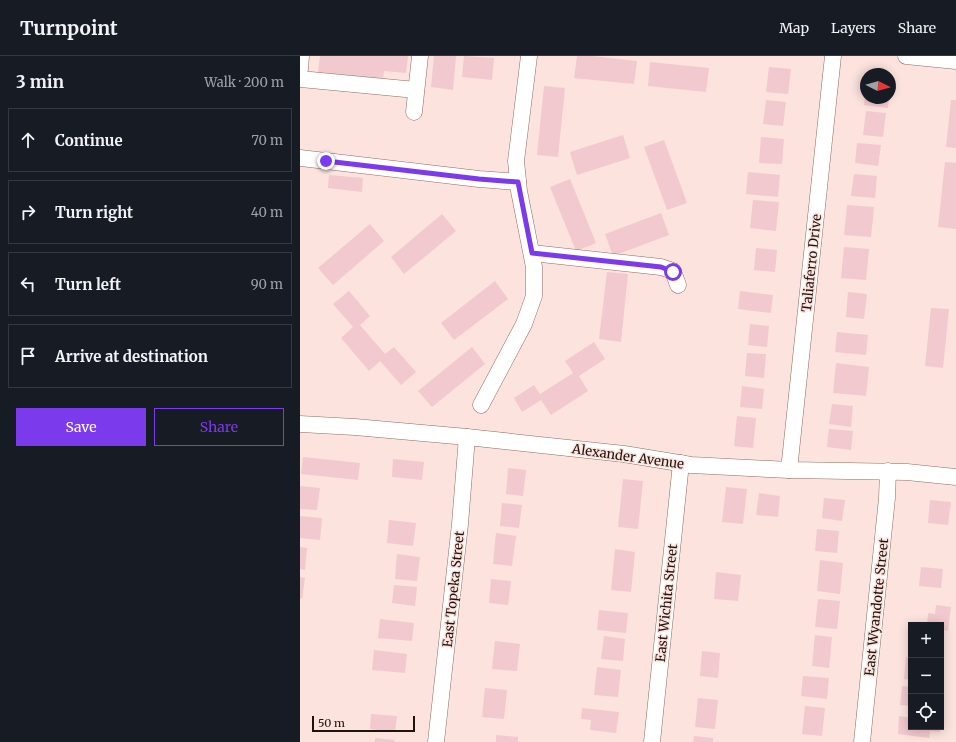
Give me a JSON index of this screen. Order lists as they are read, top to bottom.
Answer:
{
  "streets": {
    "street": [
      "Taliaferro Drive",
      "Alexander Avenue",
      "East Topeka Street",
      "East Wichita Street",
      "East Wyandotte Street"
    ]
  },
  "crossings": [
    ["Taliaferro Drive", "Alexander Avenue"],
    ["Alexander Avenue", "East Topeka Street"],
    ["Alexander Avenue", "East Wichita Street"],
    ["Alexander Avenue", "East Wyandotte Street"]
  ],
  "scale_bar": "50 m",
  "north": "right",
  "page": {
    "header": "Turnpoint",
    "nav": ["Map", "Layers", "Share"],
    "heading": ["3 min", "Walk · 200 m"],
    "list": [
      ["Continue", "70 m"],
      ["Turn right", "40 m"],
      ["Turn left", "90 m"],
      "Arrive at destination"
    ],
    "buttons": ["Save", "Share"],
    "map_buttons": ["+", "−"],
    "scale": "50 m"
  }
}
